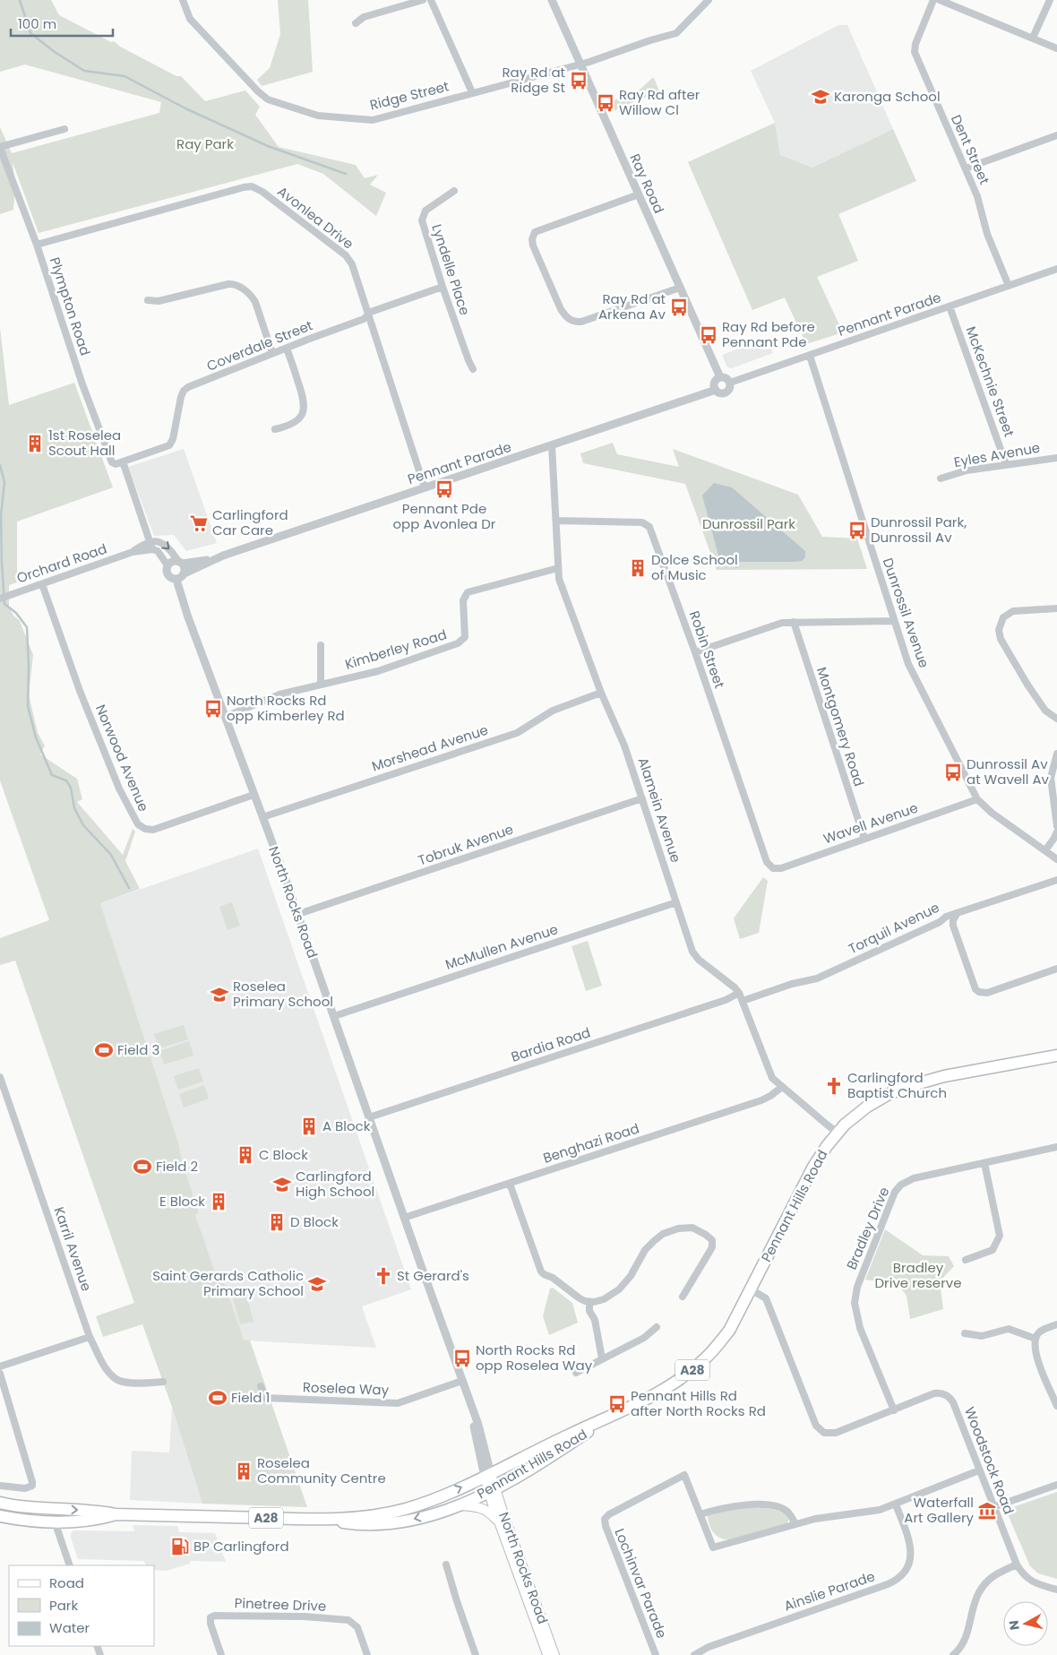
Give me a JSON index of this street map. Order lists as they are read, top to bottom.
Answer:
{
  "streets": {
    "highway": ["Pennant Hills Road", "A28"],
    "main road": ["North Rocks Road"],
    "street": [
      "Ridge Street",
      "Dent Street",
      "Ray Road",
      "Avonlea Drive",
      "Lyndelle Place",
      "Plympton Road",
      "Pennant Parade",
      "Coverdale Street",
      "McKechnie Street",
      "Eyles Avenue",
      "Orchard Road",
      "Dunrossil Avenue",
      "Kimberley Road",
      "Robin Street",
      "Montgomery Road",
      "Morshead Avenue",
      "Norwood Avenue",
      "Alamein Avenue",
      "Wavell Avenue",
      "Tobruk Avenue",
      "Torquil Avenue",
      "McMullen Avenue",
      "Bardia Road",
      "Benghazi Road",
      "Bradley Drive",
      "Karril Avenue",
      "Roselea Way",
      "Woodstock Road",
      "Lochinvar Parade",
      "Ainslie Parade",
      "Pinetree Drive"
    ]
  },
  "crossings": [
    ["Ridge Street", "Ray Road"],
    ["Dent Street", "Pennant Parade"],
    ["Ray Road", "Pennant Parade"],
    ["Avonlea Drive", "Plympton Road"],
    ["Avonlea Drive", "Pennant Parade"],
    ["Avonlea Drive", "Coverdale Street"],
    ["Lyndelle Place", "Coverdale Street"],
    ["Plympton Road", "Coverdale Street"],
    ["Pennant Parade", "McKechnie Street"],
    ["Pennant Parade", "Dunrossil Avenue"],
    ["Pennant Parade", "Alamein Avenue"],
    ["Pennant Parade", "North Rocks Road"],
    ["McKechnie Street", "Eyles Avenue"],
    ["Orchard Road", "Norwood Avenue"],
    ["Dunrossil Avenue", "Wavell Avenue"],
    ["Kimberley Road", "Alamein Avenue"],
    ["Kimberley Road", "North Rocks Road"],
    ["Robin Street", "Alamein Avenue"],
    ["Robin Street", "Wavell Avenue"],
    ["Montgomery Road", "Wavell Avenue"],
    ["Morshead Avenue", "Alamein Avenue"],
    ["Morshead Avenue", "North Rocks Road"],
    ["Norwood Avenue", "North Rocks Road"],
    ["Alamein Avenue", "Tobruk Avenue"],
    ["Alamein Avenue", "Torquil Avenue"],
    ["Alamein Avenue", "McMullen Avenue"],
    ["Alamein Avenue", "Bardia Road"],
    ["Alamein Avenue", "Benghazi Road"],
    ["Alamein Avenue", "Pennant Hills Road"],
    ["Tobruk Avenue", "North Rocks Road"],
    ["North Rocks Road", "McMullen Avenue"],
    ["North Rocks Road", "Bardia Road"],
    ["North Rocks Road", "Benghazi Road"],
    ["North Rocks Road", "Pennant Hills Road"],
    ["North Rocks Road", "Roselea Way"],
    ["Pennant Hills Road", "Woodstock Road"],
    ["Bradley Drive", "Woodstock Road"],
    ["Woodstock Road", "Lochinvar Parade"],
    ["Lochinvar Parade", "Ainslie Parade"]
  ],
  "parks": ["Ray Park", "Dunrossil Park", "Bradley Drive reserve"],
  "places": {
    "bus stop": [
      "Ray Rd at Ridge St",
      "Ray Rd after Willow Cl",
      "Ray Rd at Arkena Av",
      "Ray Rd before Pennant Pde",
      "Pennant Pde opp Avonlea Dr",
      "Dunrossil Park, Dunrossil Av",
      "North Rocks Rd opp Kimberley Rd",
      "Dunrossil Av at Wavell Av",
      "North Rocks Rd opp Roselea Way",
      "Pennant Hills Rd after North Rocks Rd"
    ],
    "school or university": [
      "Karonga School",
      "Roselea Primary School",
      "Carlingford High School",
      "Saint Gerards Catholic Primary School"
    ],
    "building": [
      "1st Roselea Scout Hall",
      "Dolce School of Music",
      "A Block",
      "C Block",
      "E Block",
      "D Block",
      "Roselea Community Centre"
    ],
    "supermarket": ["Carlingford Car Care"],
    "sports": ["Field 3", "Field 2", "Field 1"],
    "church": ["Carlingford Baptist Church", "St Gerard's"],
    "museum": ["Waterfall Art Gallery"],
    "fuel station": ["BP Carlingford"]
  },
  "legend": ["Road", "Park", "Water"],
  "scale_bar": "100 m",
  "north": "left"
}
